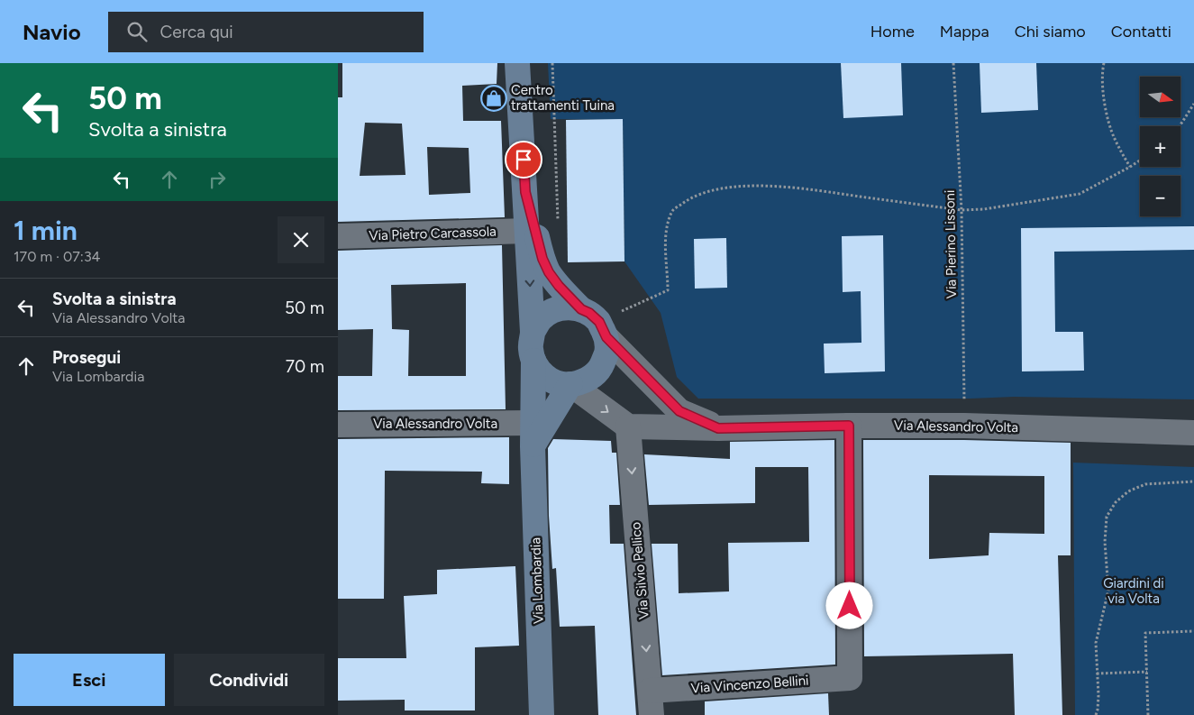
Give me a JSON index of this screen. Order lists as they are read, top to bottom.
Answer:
{
  "streets": {
    "street": [
      "Via Pietro Carcassola",
      "Via Alessandro Volta",
      "Via Silvio Pellico",
      "Via Lombardia",
      "Via Vincenzo Bellini"
    ],
    "path": ["Via Pierino Lissoni"]
  },
  "crossings": [
    ["Via Pietro Carcassola", "Via Lombardia"],
    ["Via Pierino Lissoni", "Via Alessandro Volta"],
    ["Via Alessandro Volta", "Via Silvio Pellico"],
    ["Via Alessandro Volta", "Via Lombardia"],
    ["Via Alessandro Volta", "Via Vincenzo Bellini"],
    ["Via Silvio Pellico", "Via Vincenzo Bellini"]
  ],
  "one_way": ["Via Silvio Pellico"],
  "parks": ["Giardini di via Volta"],
  "places": {
    "shop": ["Centro trattamenti Tuina"]
  },
  "north": "right",
  "page": {
    "header": "Navio",
    "search": "Cerca qui",
    "nav": [
      "Home",
      "Mappa",
      "Chi siamo",
      "Contatti"
    ],
    "turn": ["50 m", "Svolta a sinistra"],
    "map_buttons": ["+", "−"],
    "heading": ["1 min", "170 m · 07:34"],
    "list": [
      {
        "name": "Svolta a sinistra",
        "note": "Via Alessandro Volta",
        "value": "50 m"
      },
      {
        "name": "Prosegui",
        "note": "Via Lombardia",
        "value": "70 m"
      }
    ],
    "buttons": ["Esci", "Condividi"]
  }
}
